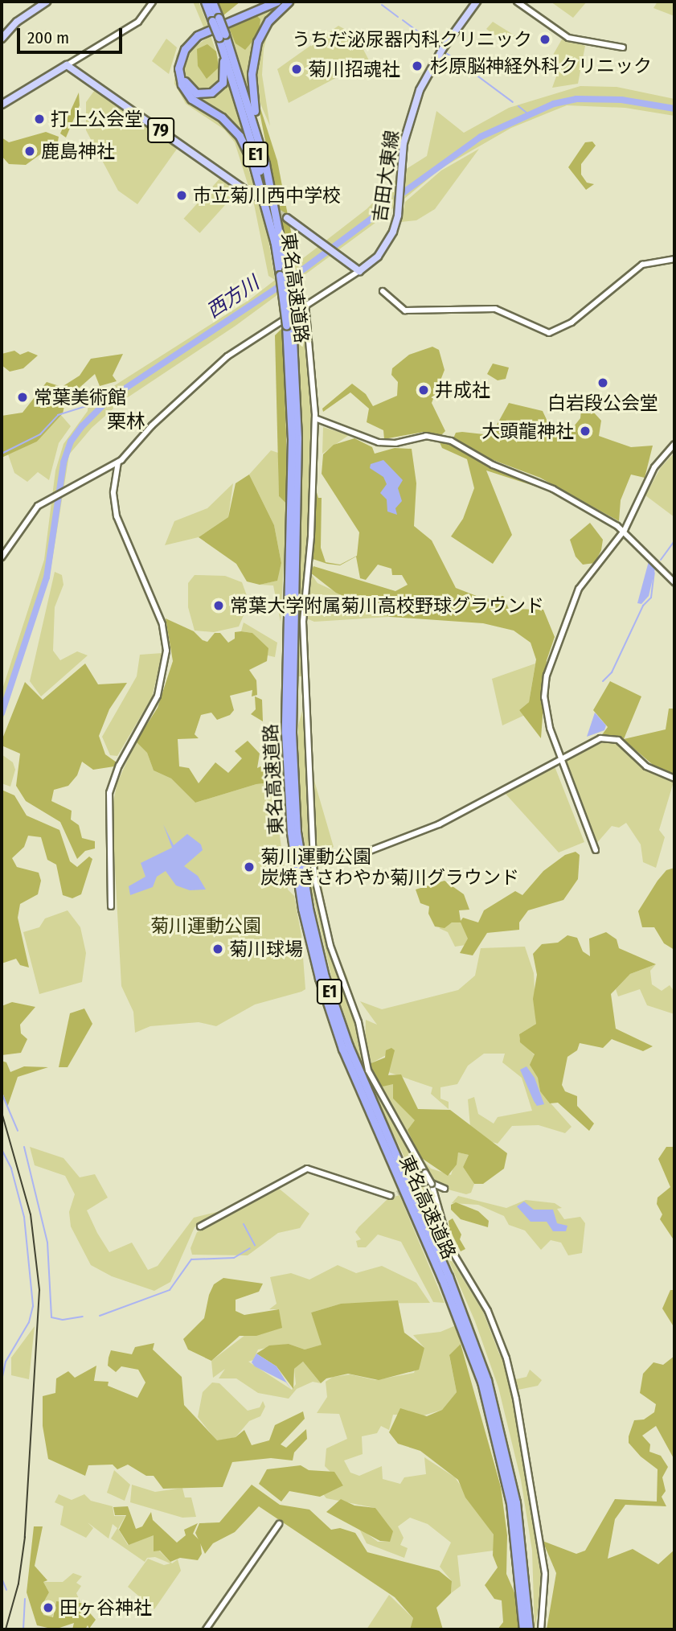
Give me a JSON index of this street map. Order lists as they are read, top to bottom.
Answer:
{
  "streets": {
    "highway": ["E1", "東名高速道路"],
    "main road": ["79", "吉田大東線"]
  },
  "districts": ["栗林"],
  "water": ["西方川"],
  "parks": ["菊川運動公園"],
  "places": [
    "うちだ泌尿器内科クリニック",
    "杉原脳神経外科クリニック",
    "菊川招魂社",
    "打上公会堂",
    "鹿島神社",
    "市立菊川西中学校",
    "白岩段公会堂",
    "井成社",
    "常葉美術館",
    "大頭龍神社",
    "常葉大学附属菊川高校野球グラウンド",
    "菊川運動公園 炭焼きさわやか菊川グラウンド",
    "菊川球場",
    "田ヶ谷神社"
  ],
  "scale_bar": "200 m"
}
